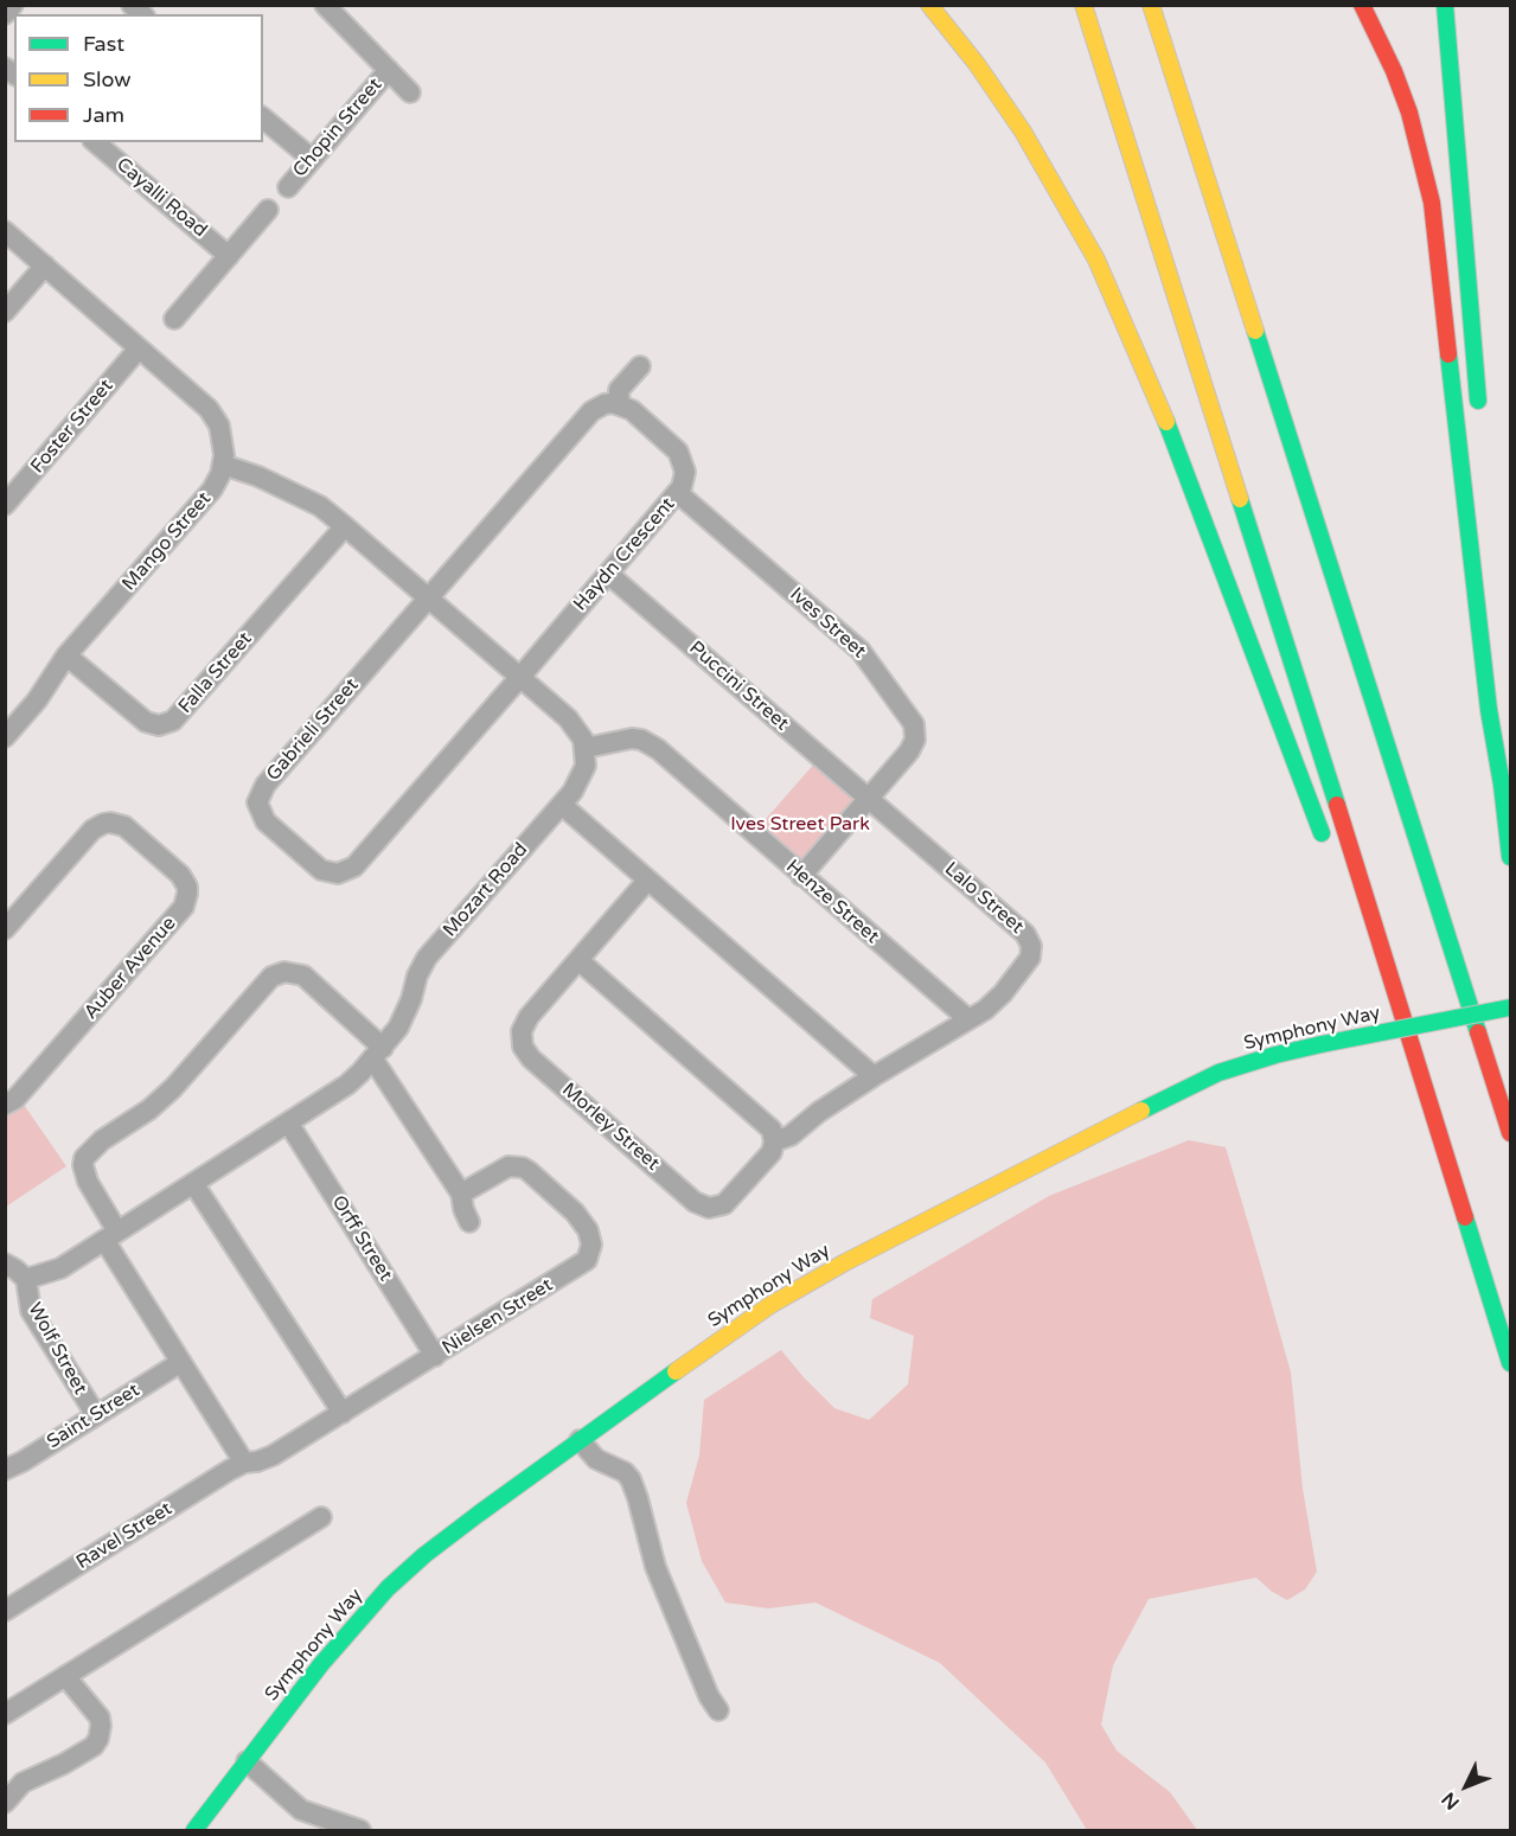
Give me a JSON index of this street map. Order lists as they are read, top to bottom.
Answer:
{
  "streets": {
    "main road": ["Symphony Way"],
    "street": [
      "Chopin Street",
      "Cayalli Road",
      "Foster Street",
      "Mango Street",
      "Haydn Crescent",
      "Ives Street",
      "Falla Street",
      "Puccini Street",
      "Gabrieli Street",
      "Mozart Road",
      "Lalo Street",
      "Henze Street",
      "Auber Avenue",
      "Morley Street",
      "Orff Street",
      "Nielsen Street",
      "Wolf Street",
      "Saint Street",
      "Ravel Street"
    ]
  },
  "crossings": [
    ["Mango Street", "Falla Street"],
    ["Haydn Crescent", "Ives Street"],
    ["Haydn Crescent", "Puccini Street"],
    ["Haydn Crescent", "Gabrieli Street"],
    ["Ives Street", "Puccini Street"],
    ["Ives Street", "Lalo Street"],
    ["Ives Street", "Henze Street"],
    ["Puccini Street", "Lalo Street"],
    ["Mozart Road", "Henze Street"],
    ["Mozart Road", "Orff Street"],
    ["Mozart Road", "Wolf Street"],
    ["Lalo Street", "Henze Street"],
    ["Lalo Street", "Morley Street"],
    ["Orff Street", "Nielsen Street"],
    ["Nielsen Street", "Ravel Street"],
    ["Wolf Street", "Saint Street"]
  ],
  "parks": ["Ives Street Park"],
  "legend": ["Fast", "Slow", "Jam"],
  "north": "bottom left"
}
